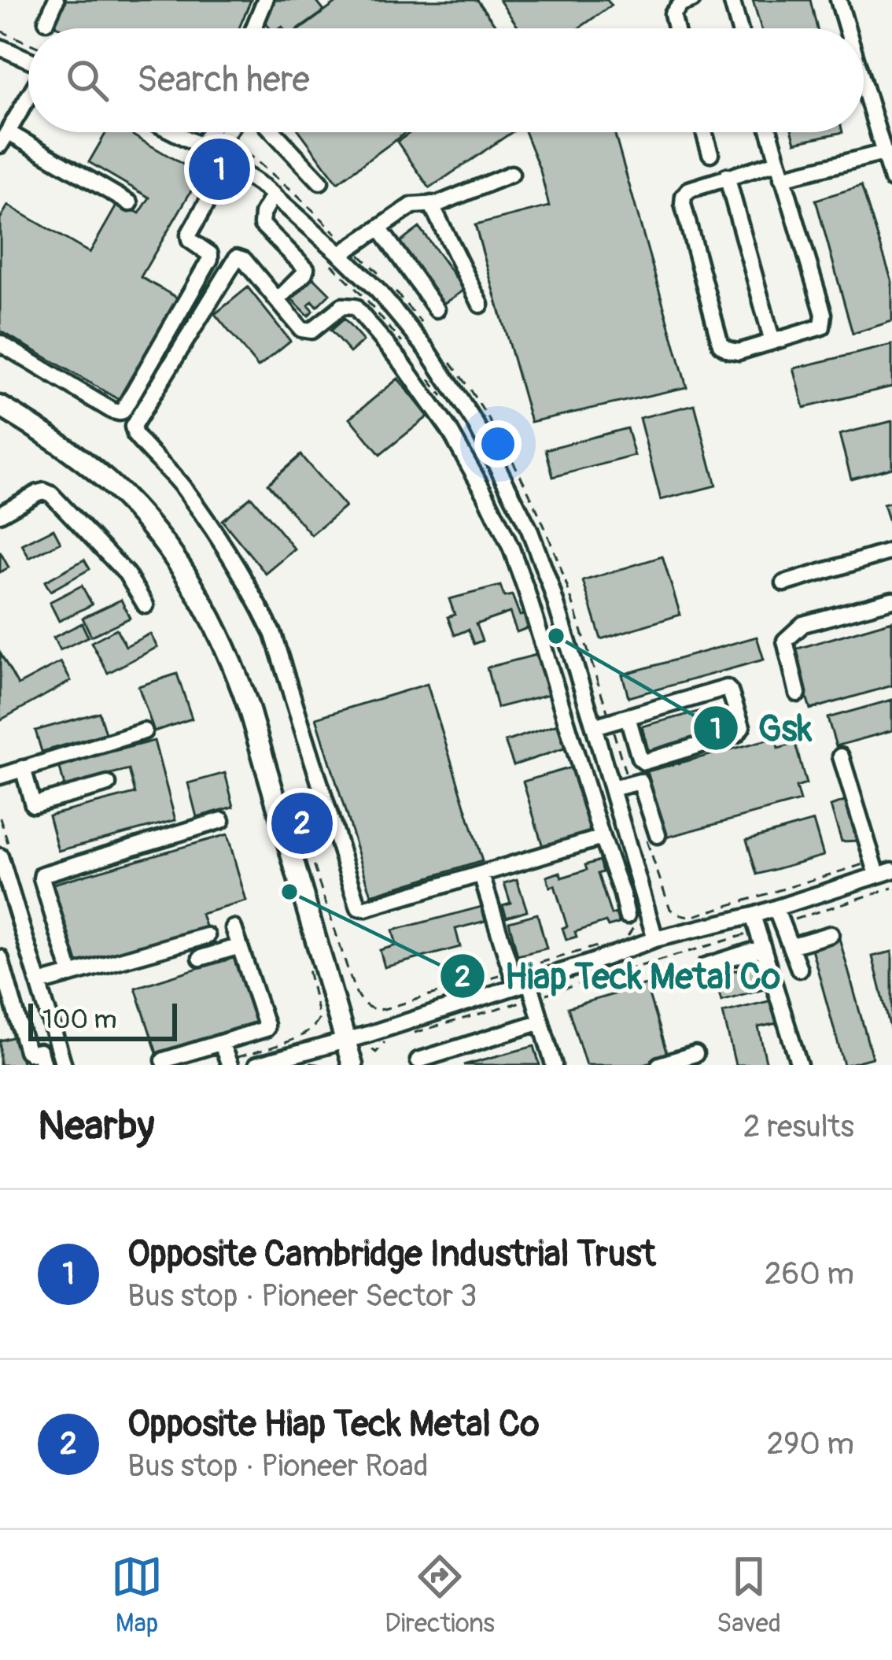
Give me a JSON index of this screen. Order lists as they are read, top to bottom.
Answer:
{
  "places": ["Gsk", "Hiap Teck Metal Co"],
  "scale_bar": "100 m",
  "page": {
    "search": "Search here",
    "pins": ["1", "2"],
    "scale": "100 m",
    "heading": ["Nearby", "2 results"],
    "list": [
      {
        "mark": "1",
        "name": "Opposite Cambridge Industrial Trust",
        "note": "Bus stop · Pioneer Sector 3",
        "value": "260 m"
      },
      {
        "mark": "2",
        "name": "Opposite Hiap Teck Metal Co",
        "note": "Bus stop · Pioneer Road",
        "value": "290 m"
      }
    ],
    "nav": ["Map", "Directions", "Saved"]
  }
}
